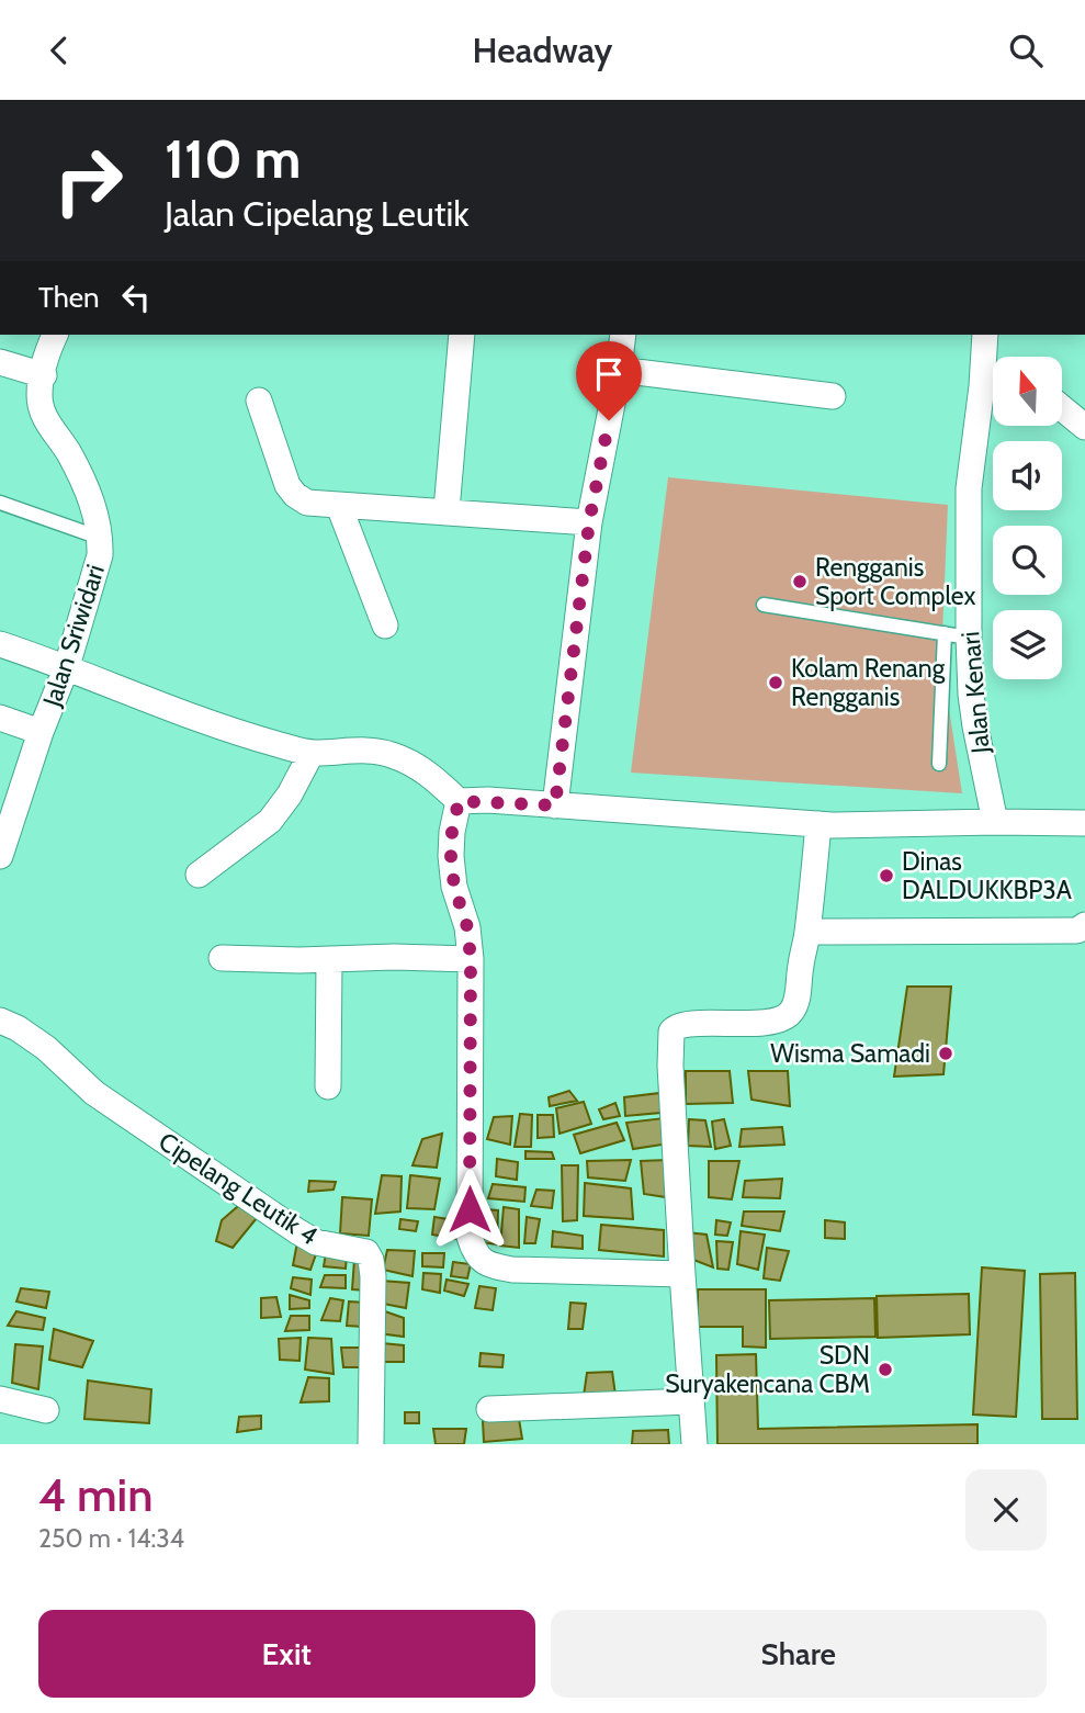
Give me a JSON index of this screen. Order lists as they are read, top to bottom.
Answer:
{
  "streets": {
    "street": ["Jalan Sriwidari", "Jalan Kenari", "Cipelang Leutik 4"]
  },
  "places": [
    "Rengganis Sport Complex",
    "Kolam Renang Rengganis",
    "Dinas DALDUKKBP3A",
    "Wisma Samadi",
    "SDN Suryakencana CBM"
  ],
  "north": "top",
  "page": {
    "header": "Headway",
    "turn": ["110 m", "Jalan Cipelang Leutik"],
    "then": "Then",
    "heading": ["4 min", "250 m · 14:34"],
    "buttons": ["Exit", "Share"]
  }
}
